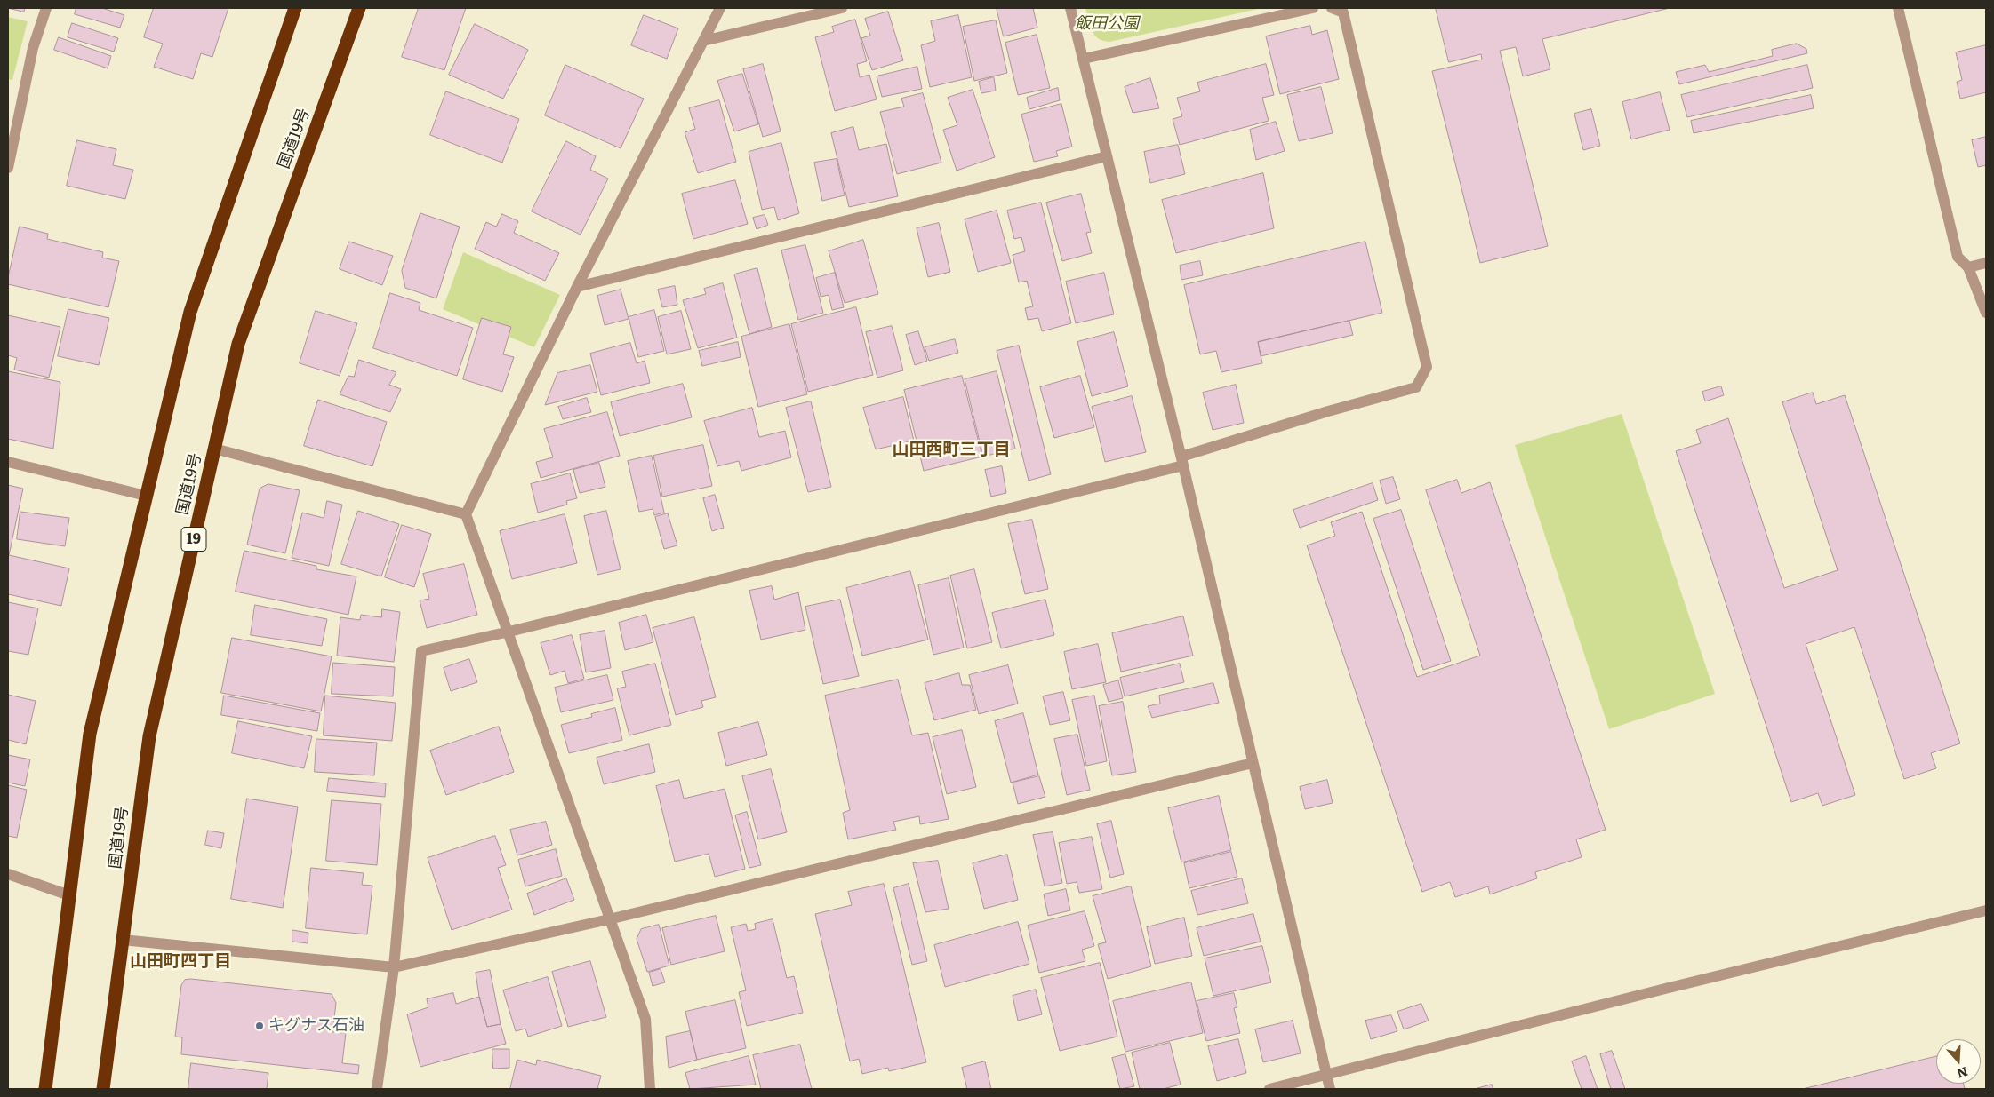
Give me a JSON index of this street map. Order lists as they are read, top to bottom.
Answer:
{
  "streets": {
    "highway": ["国道19号", "19"]
  },
  "districts": ["山田西町三丁目", "山田町四丁目"],
  "parks": ["飯田公園"],
  "places": ["キグナス石油"],
  "north": "bottom"
}
